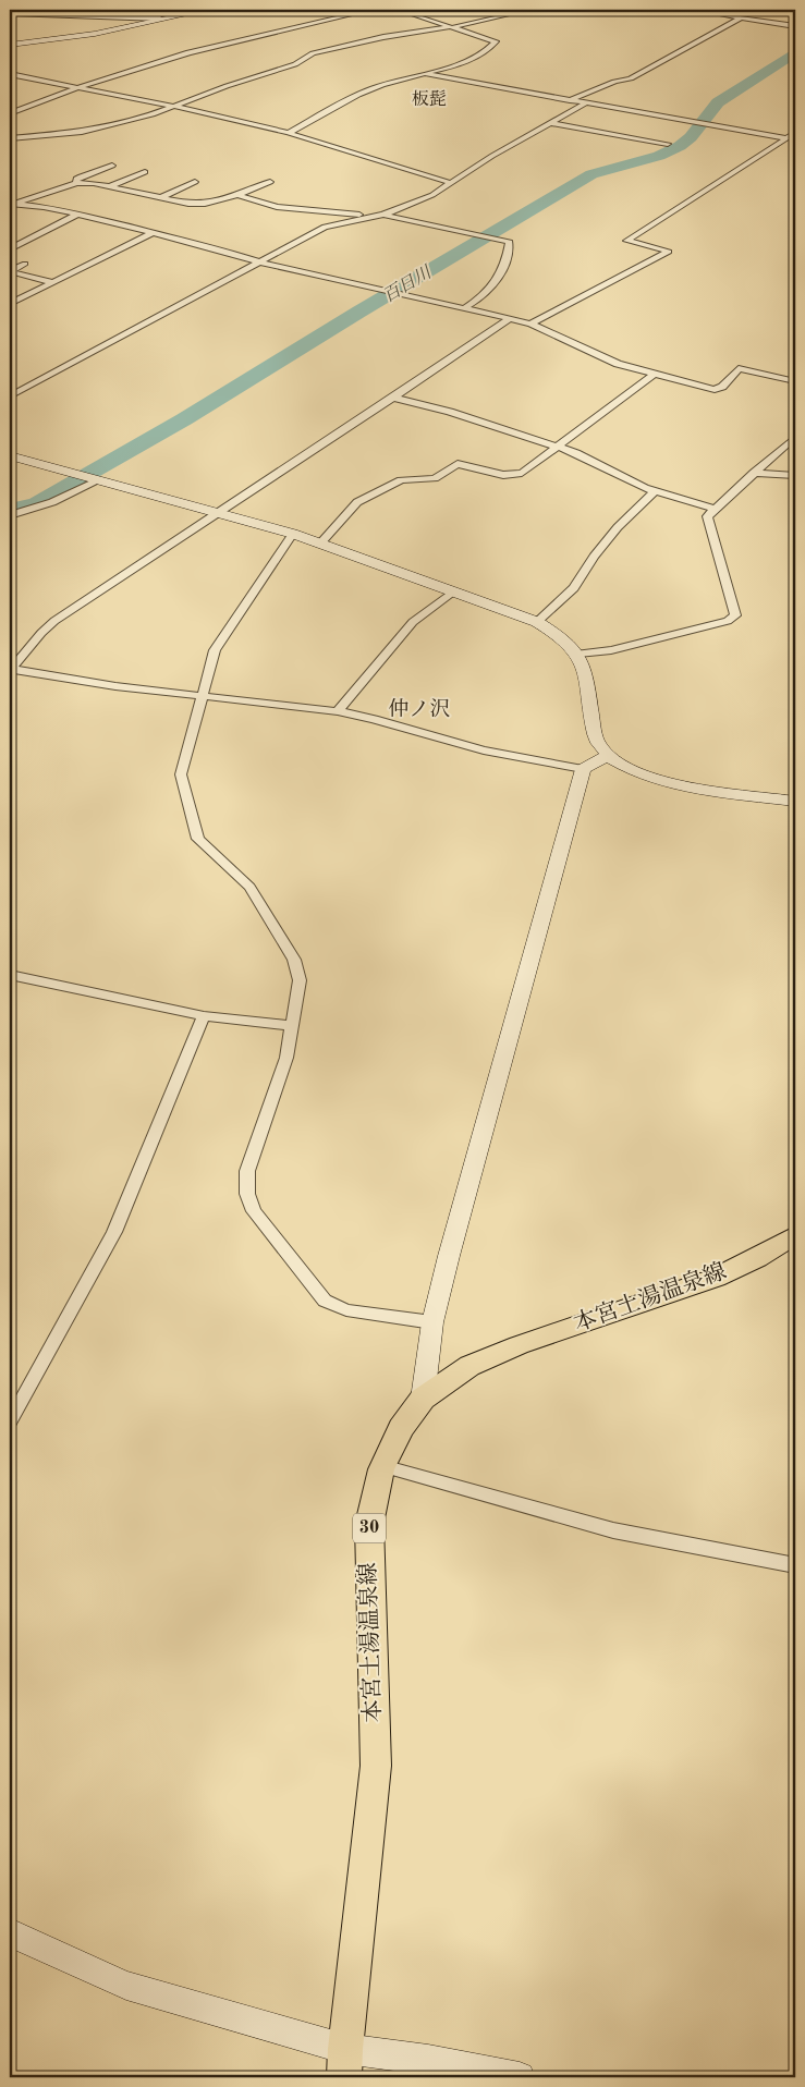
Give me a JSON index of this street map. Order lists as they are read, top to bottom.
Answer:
{
  "streets": {
    "main road": ["本宮土湯温泉線", "30"]
  },
  "districts": ["板髭", "仲ノ沢"],
  "water": ["百日川"]
}
